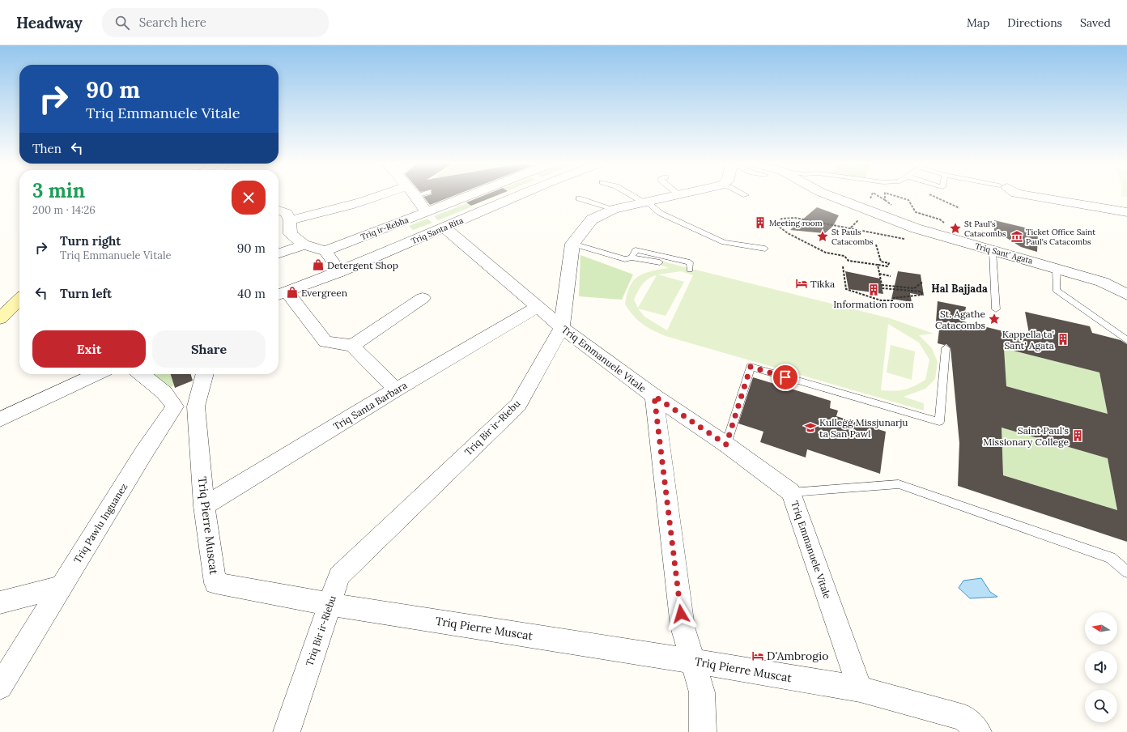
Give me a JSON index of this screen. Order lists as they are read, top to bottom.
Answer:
{
  "streets": {
    "street": [
      "Triq ir-Rebħa",
      "Triq Santa Rita",
      "Triq Sant' Agata",
      "Triq Emmanuele Vitale",
      "Triq Santa Barbara",
      "Triq Bir ir-Riebu",
      "Triq Pawlu Inguanez",
      "Triq Pierre Muscat"
    ]
  },
  "crossings": [
    ["Triq Santa Rita", "Triq Emmanuele Vitale"],
    ["Triq Emmanuele Vitale", "Triq Santa Barbara"],
    ["Triq Emmanuele Vitale", "Triq Bir ir-Riebu"],
    ["Triq Emmanuele Vitale", "Triq Pierre Muscat"],
    ["Triq Santa Barbara", "Triq Pierre Muscat"],
    ["Triq Bir ir-Riebu", "Triq Pierre Muscat"],
    ["Triq Pawlu Inguanez", "Triq Pierre Muscat"]
  ],
  "districts": ["Ħal Bajjada"],
  "places": {
    "building": [
      "Meeting room",
      "Information room",
      "Kappella ta' Sant' Agata",
      "Saint Paul's Missionary College"
    ],
    "place": ["St Paul's Catacombs", "St Pauls Catacombs", "St. Agathe Catacombs"],
    "museum": ["Ticket Office Saint Paul's Catacombs"],
    "shop": ["Detergent Shop", "Evergreen"],
    "hotel": ["Tikka", "D'Ambrogio"],
    "school or university": ["Kulleġġ Missjunarju ta San Pawl"]
  },
  "north": "left",
  "page": {
    "header": "Headway",
    "search": "Search here",
    "nav": ["Map", "Directions", "Saved"],
    "turn": ["90 m", "Triq Emmanuele Vitale"],
    "then": "Then",
    "heading": ["3 min", "200 m · 14:26"],
    "list": [
      {
        "name": "Turn right",
        "note": "Triq Emmanuele Vitale",
        "value": "90 m"
      },
      {
        "name": "Turn left",
        "value": "40 m"
      }
    ],
    "buttons": ["Exit", "Share"]
  }
}
